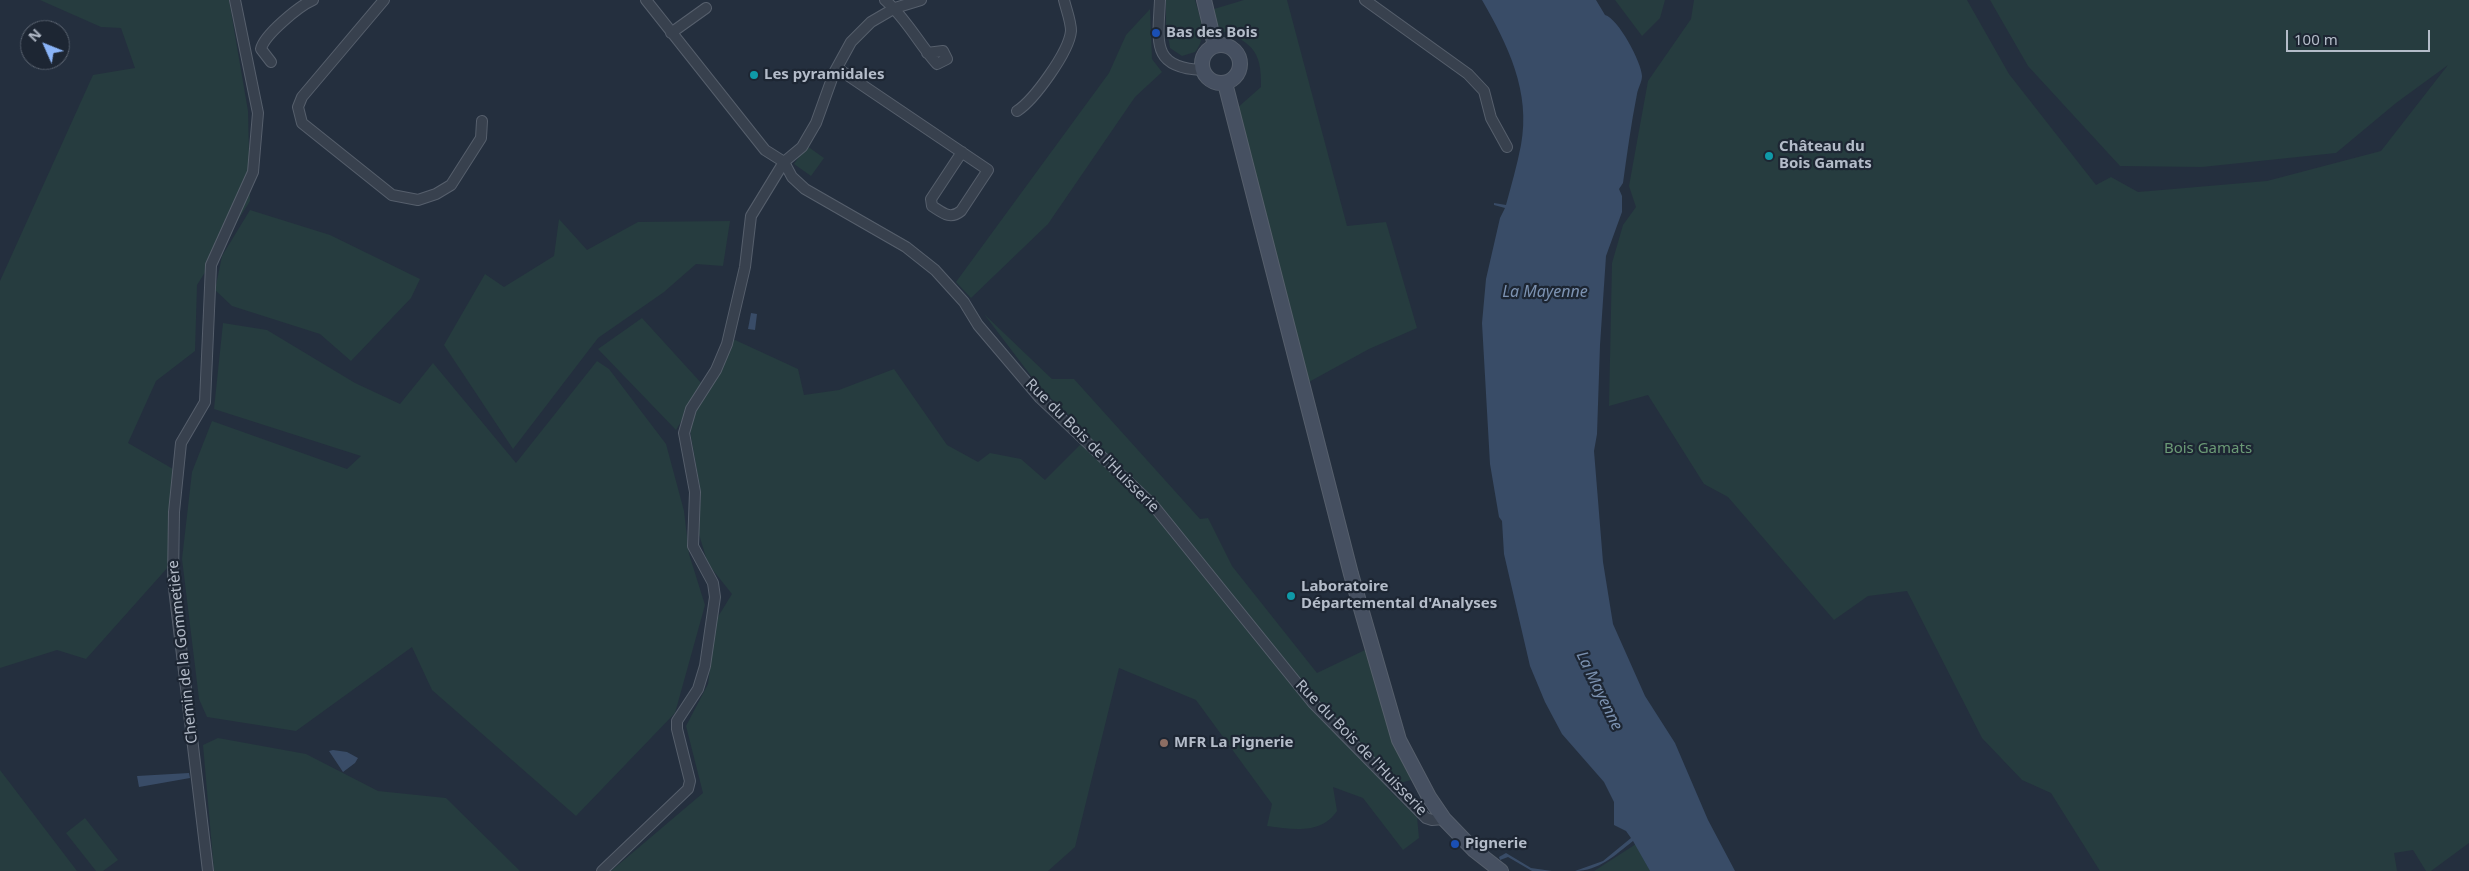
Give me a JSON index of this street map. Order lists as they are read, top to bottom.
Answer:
{
  "streets": {
    "street": ["Rue du Bois de l'Huisserie", "Chemin de la Gommetière"]
  },
  "water": ["La Mayenne"],
  "parks": ["Bois Gamats"],
  "places": [
    "Bas des Bois",
    "Les pyramidales",
    "Château du Bois Gamats",
    "Laboratoire Départemental d'Analyses",
    "MFR La Pignerie",
    "Pignerie"
  ],
  "scale_bar": "100 m",
  "north": "top left"
}
